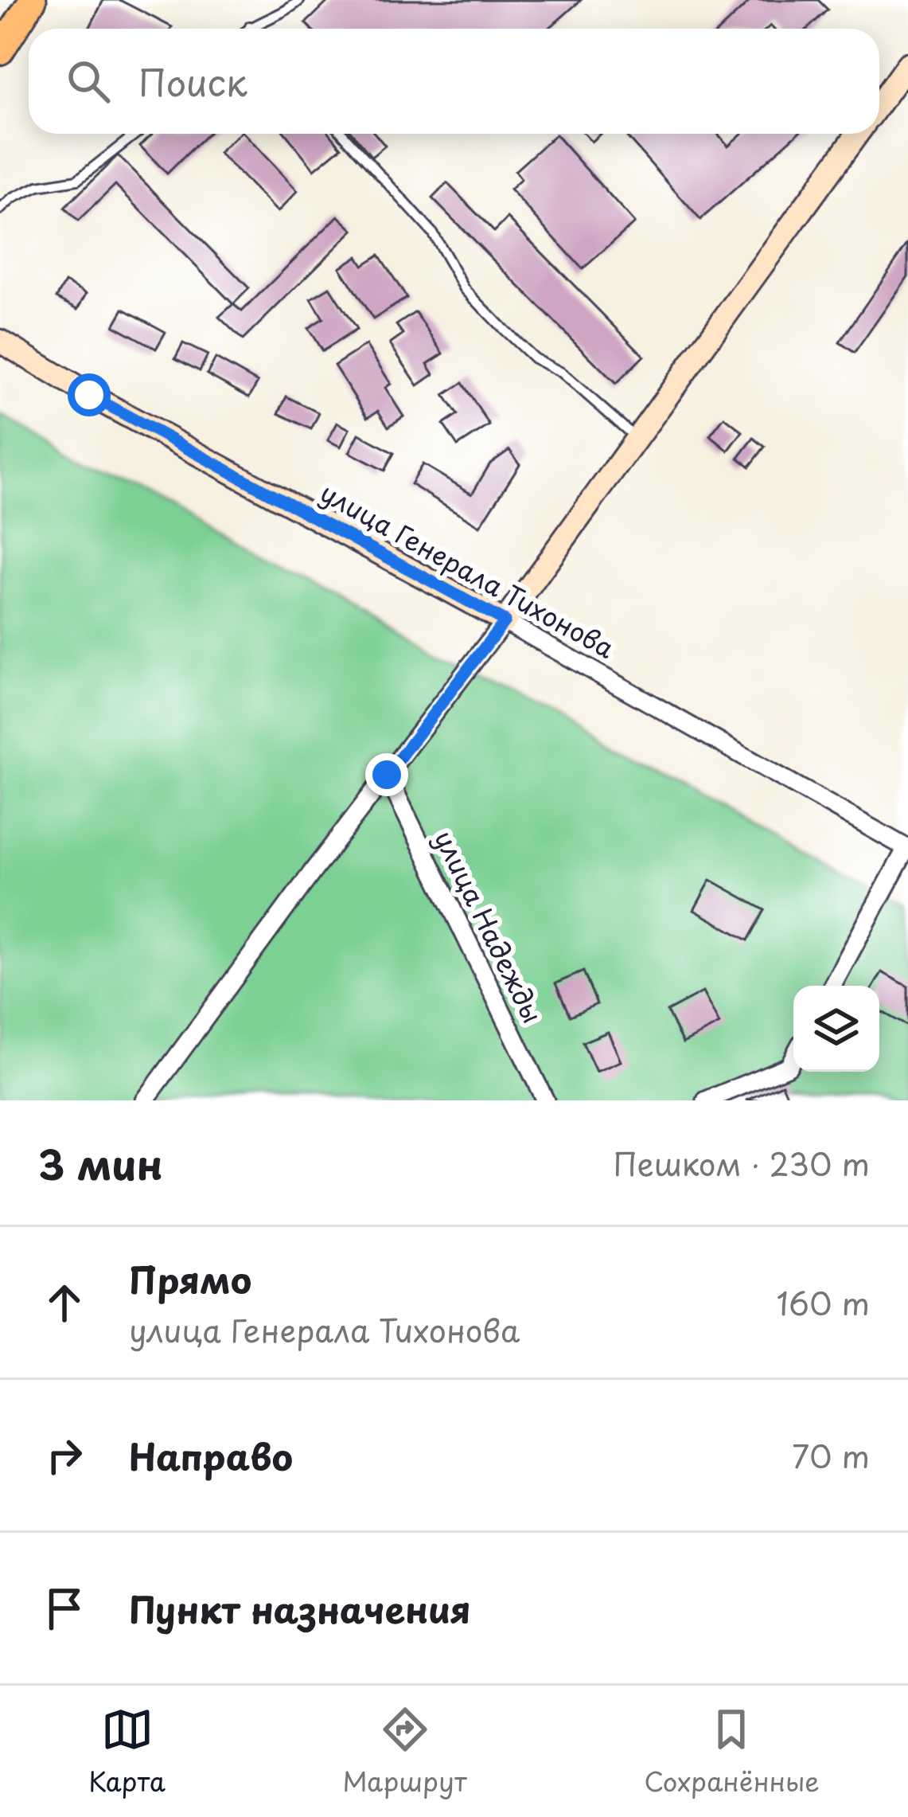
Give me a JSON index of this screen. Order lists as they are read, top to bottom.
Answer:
{
  "streets": {
    "main road": ["улица Генерала Тихонова"],
    "street": ["улица Надежды"]
  },
  "page": {
    "search": "Поиск",
    "heading": ["3 мин", "Пешком · 230 m"],
    "list": [
      ["Прямо", "улица Генерала Тихонова", "160 m"],
      ["Направо", "70 m"],
      "Пункт назначения"
    ],
    "nav": ["Карта", "Маршрут", "Сохранённые"]
  }
}
